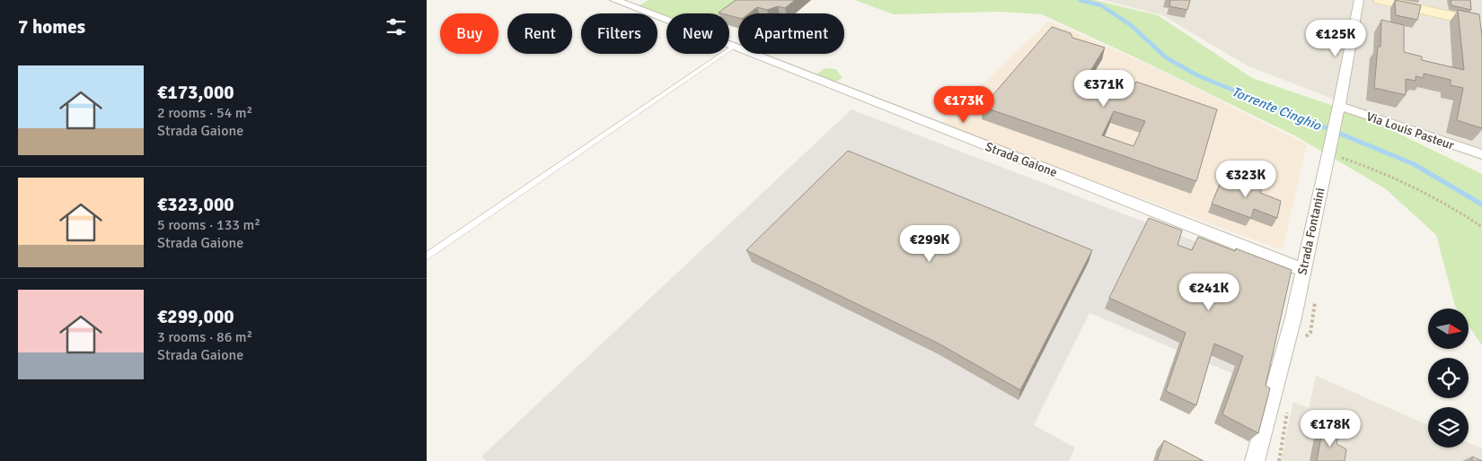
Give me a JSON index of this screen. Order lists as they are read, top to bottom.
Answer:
{
  "streets": {
    "street": ["Via Louis Pasteur", "Strada Gaione", "Strada Fontanini"]
  },
  "crossings": [
    ["Via Louis Pasteur", "Strada Fontanini"],
    ["Strada Gaione", "Strada Fontanini"]
  ],
  "water": ["Torrente Cinghio"],
  "north": "right",
  "page": {
    "heading": "7 homes",
    "chip": [
      "Buy",
      "Rent",
      "Filters",
      "New",
      "Apartment"
    ],
    "price": [
      "€125K",
      "€371K",
      "€173K",
      "€323K",
      "€299K",
      "€241K",
      "€178K"
    ],
    "list": [
      {
        "name": "€173,000",
        "note": "2 rooms · 54 m² · Strada Gaione"
      },
      {
        "name": "€323,000",
        "note": "5 rooms · 133 m² · Strada Gaione"
      },
      {
        "name": "€299,000",
        "note": "3 rooms · 86 m² · Strada Gaione"
      }
    ]
  }
}
